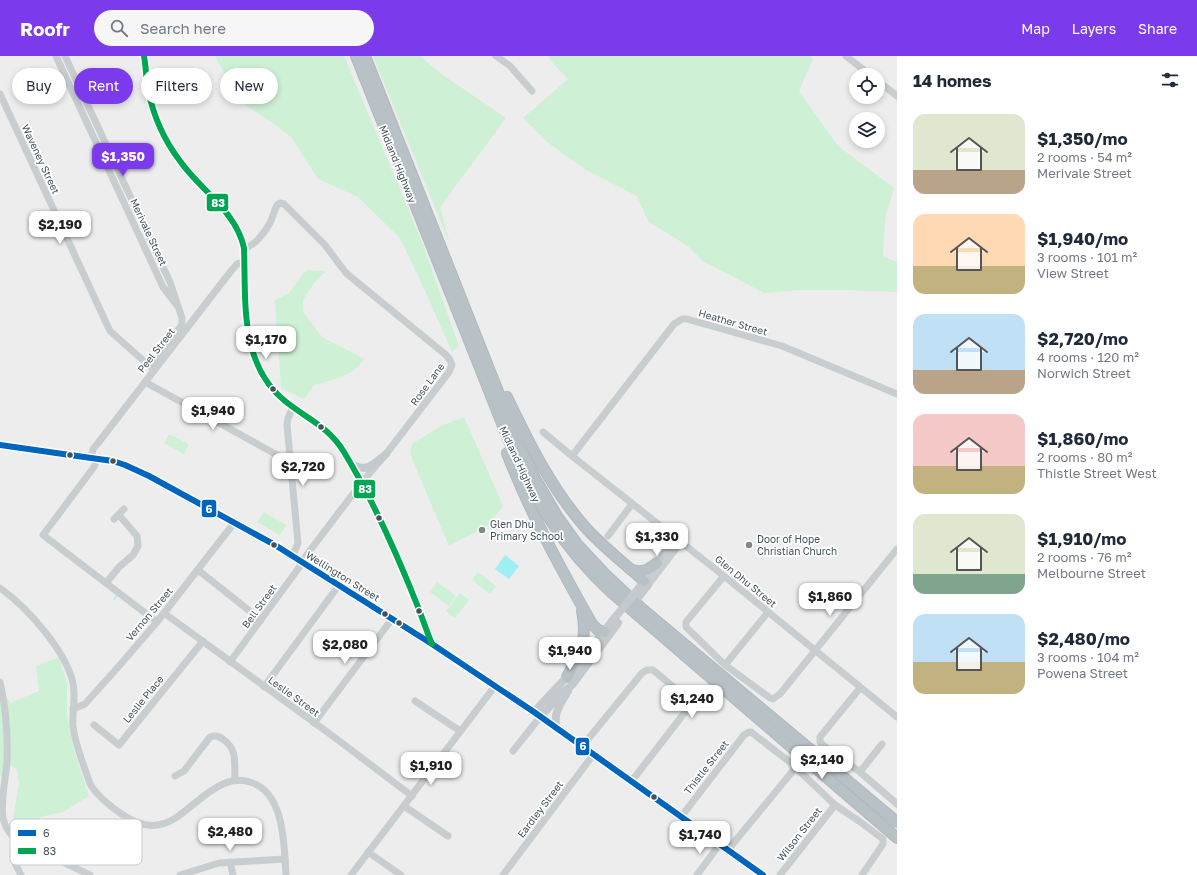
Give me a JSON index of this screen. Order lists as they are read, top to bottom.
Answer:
{
  "streets": {
    "highway": ["Midland Highway"],
    "main road": ["Wellington Street"],
    "street": [
      "Waveney Street",
      "Merivale Street",
      "Heather Street",
      "Peel Street",
      "Rose Lane",
      "Glen Dhu Street",
      "Bell Street",
      "Vernon Street",
      "Leslie Street",
      "Leslie Place",
      "Thistle Street",
      "Eardley Street",
      "Wilson Street"
    ]
  },
  "crossings": [
    ["Waveney Street", "Merivale Street"],
    ["Waveney Street", "Peel Street"],
    ["Merivale Street", "Peel Street"],
    ["Heather Street", "Glen Dhu Street"],
    ["Peel Street", "Wellington Street"],
    ["Rose Lane", "Wellington Street"],
    ["Rose Lane", "Bell Street"],
    ["Wellington Street", "Bell Street"],
    ["Wellington Street", "Vernon Street"],
    ["Wellington Street", "Thistle Street"],
    ["Wellington Street", "Eardley Street"],
    ["Bell Street", "Leslie Street"],
    ["Vernon Street", "Leslie Street"],
    ["Leslie Street", "Leslie Place"]
  ],
  "places": ["Glen Dhu Primary School", "Door of Hope Christian Church"],
  "lines": ["transit line 83", "transit line 6"],
  "legend": ["6", "83"],
  "page": {
    "header": "Roofr",
    "search": "Search here",
    "nav": ["Map", "Layers", "Share"],
    "heading": "14 homes",
    "chip": [
      "Buy",
      "Rent",
      "Filters",
      "New"
    ],
    "list": [
      {
        "name": "$1,350/mo",
        "note": "2 rooms · 54 m² · Merivale Street"
      },
      {
        "name": "$1,940/mo",
        "note": "3 rooms · 101 m² · View Street"
      },
      {
        "name": "$2,720/mo",
        "note": "4 rooms · 120 m² · Norwich Street"
      },
      {
        "name": "$1,860/mo",
        "note": "2 rooms · 80 m² · Thistle Street West"
      },
      {
        "name": "$1,910/mo",
        "note": "2 rooms · 76 m² · Melbourne Street"
      },
      {
        "name": "$2,480/mo",
        "note": "3 rooms · 104 m² · Powena Street"
      }
    ],
    "price": [
      "$1,350",
      "$2,190",
      "$1,170",
      "$1,940",
      "$2,720",
      "$1,330",
      "$1,860",
      "$2,080",
      "$1,940",
      "$1,240",
      "$2,140",
      "$1,910",
      "$2,480",
      "$1,740"
    ]
  }
}
